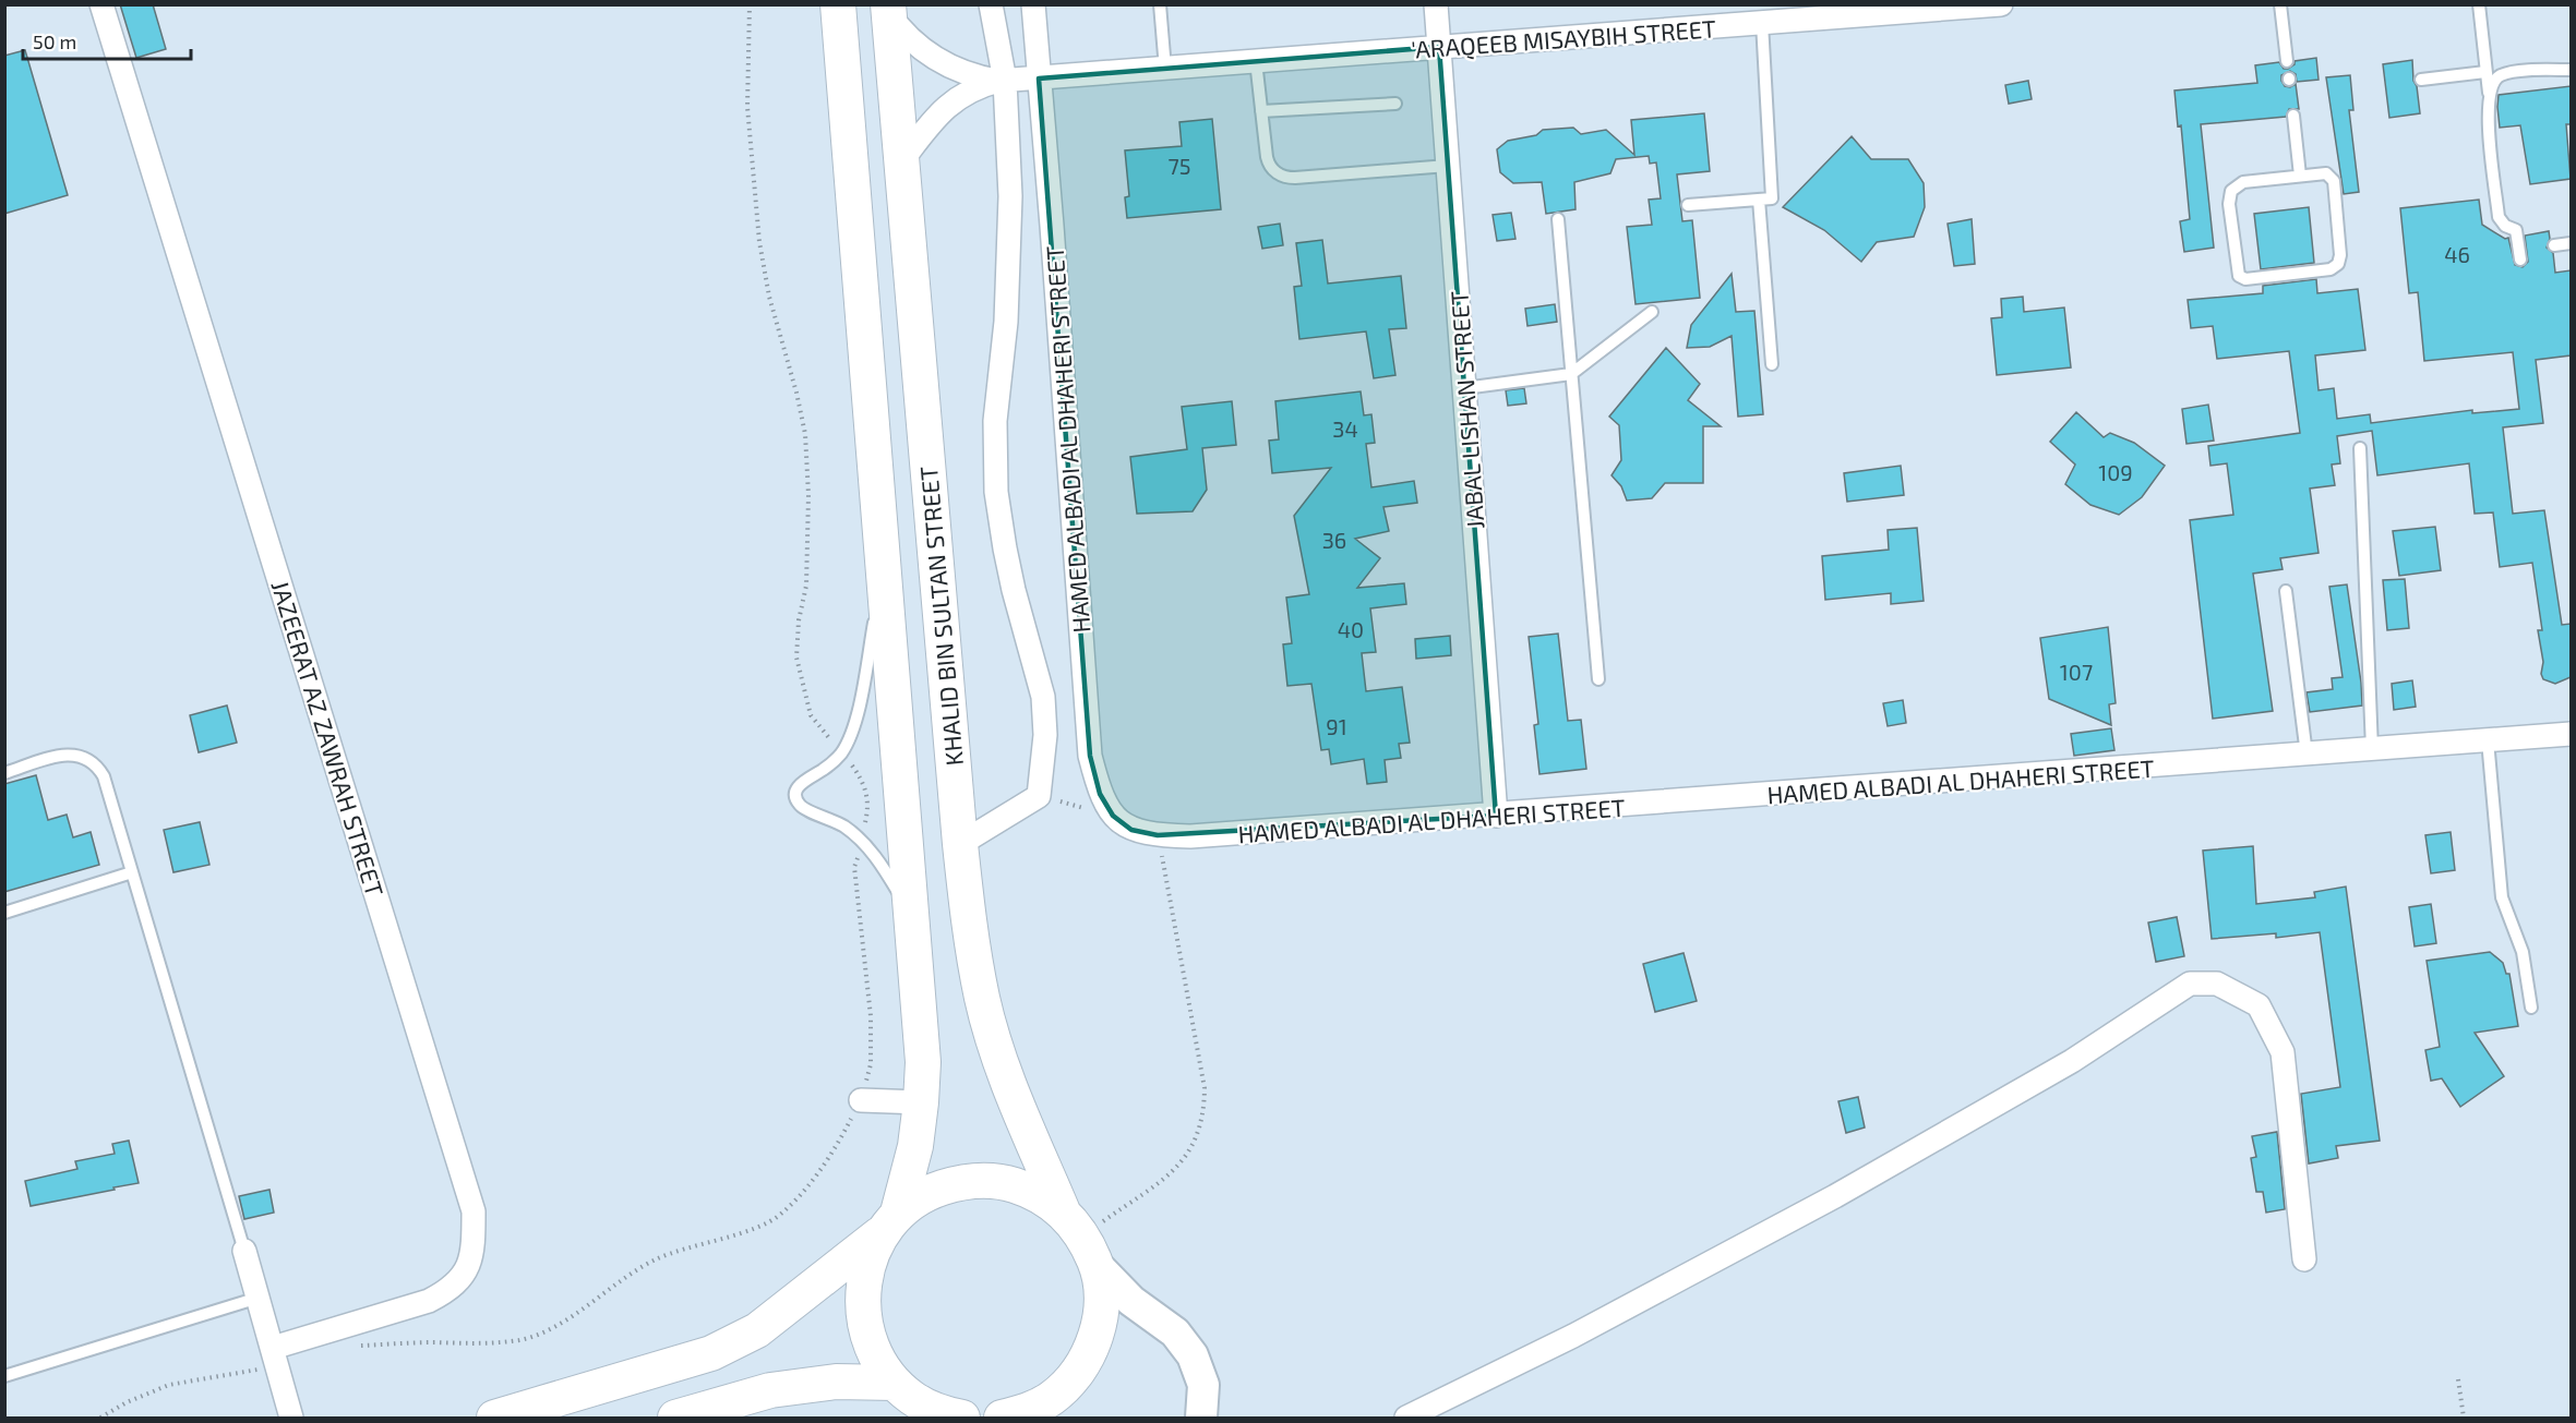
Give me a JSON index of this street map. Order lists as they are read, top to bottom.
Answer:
{
  "streets": {
    "main road": ["KHALID BIN SULTAN STREET"],
    "street": [
      "'ARAQEEB MISAYBIH STREET",
      "JABAL LISHAN STREET",
      "HAMED ALBADI AL DHAHERI STREET",
      "JAZEERAT AZ ZAWRAH STREET"
    ]
  },
  "crossings": [
    ["'ARAQEEB MISAYBIH STREET", "JABAL LISHAN STREET"],
    ["'ARAQEEB MISAYBIH STREET", "HAMED ALBADI AL DHAHERI STREET"],
    ["'ARAQEEB MISAYBIH STREET", "KHALID BIN SULTAN STREET"],
    ["JABAL LISHAN STREET", "HAMED ALBADI AL DHAHERI STREET"]
  ],
  "house_numbers": [
    "75",
    "46",
    "34",
    "109",
    "36",
    "40",
    "107",
    "91"
  ],
  "scale_bar": "50 m"
}
